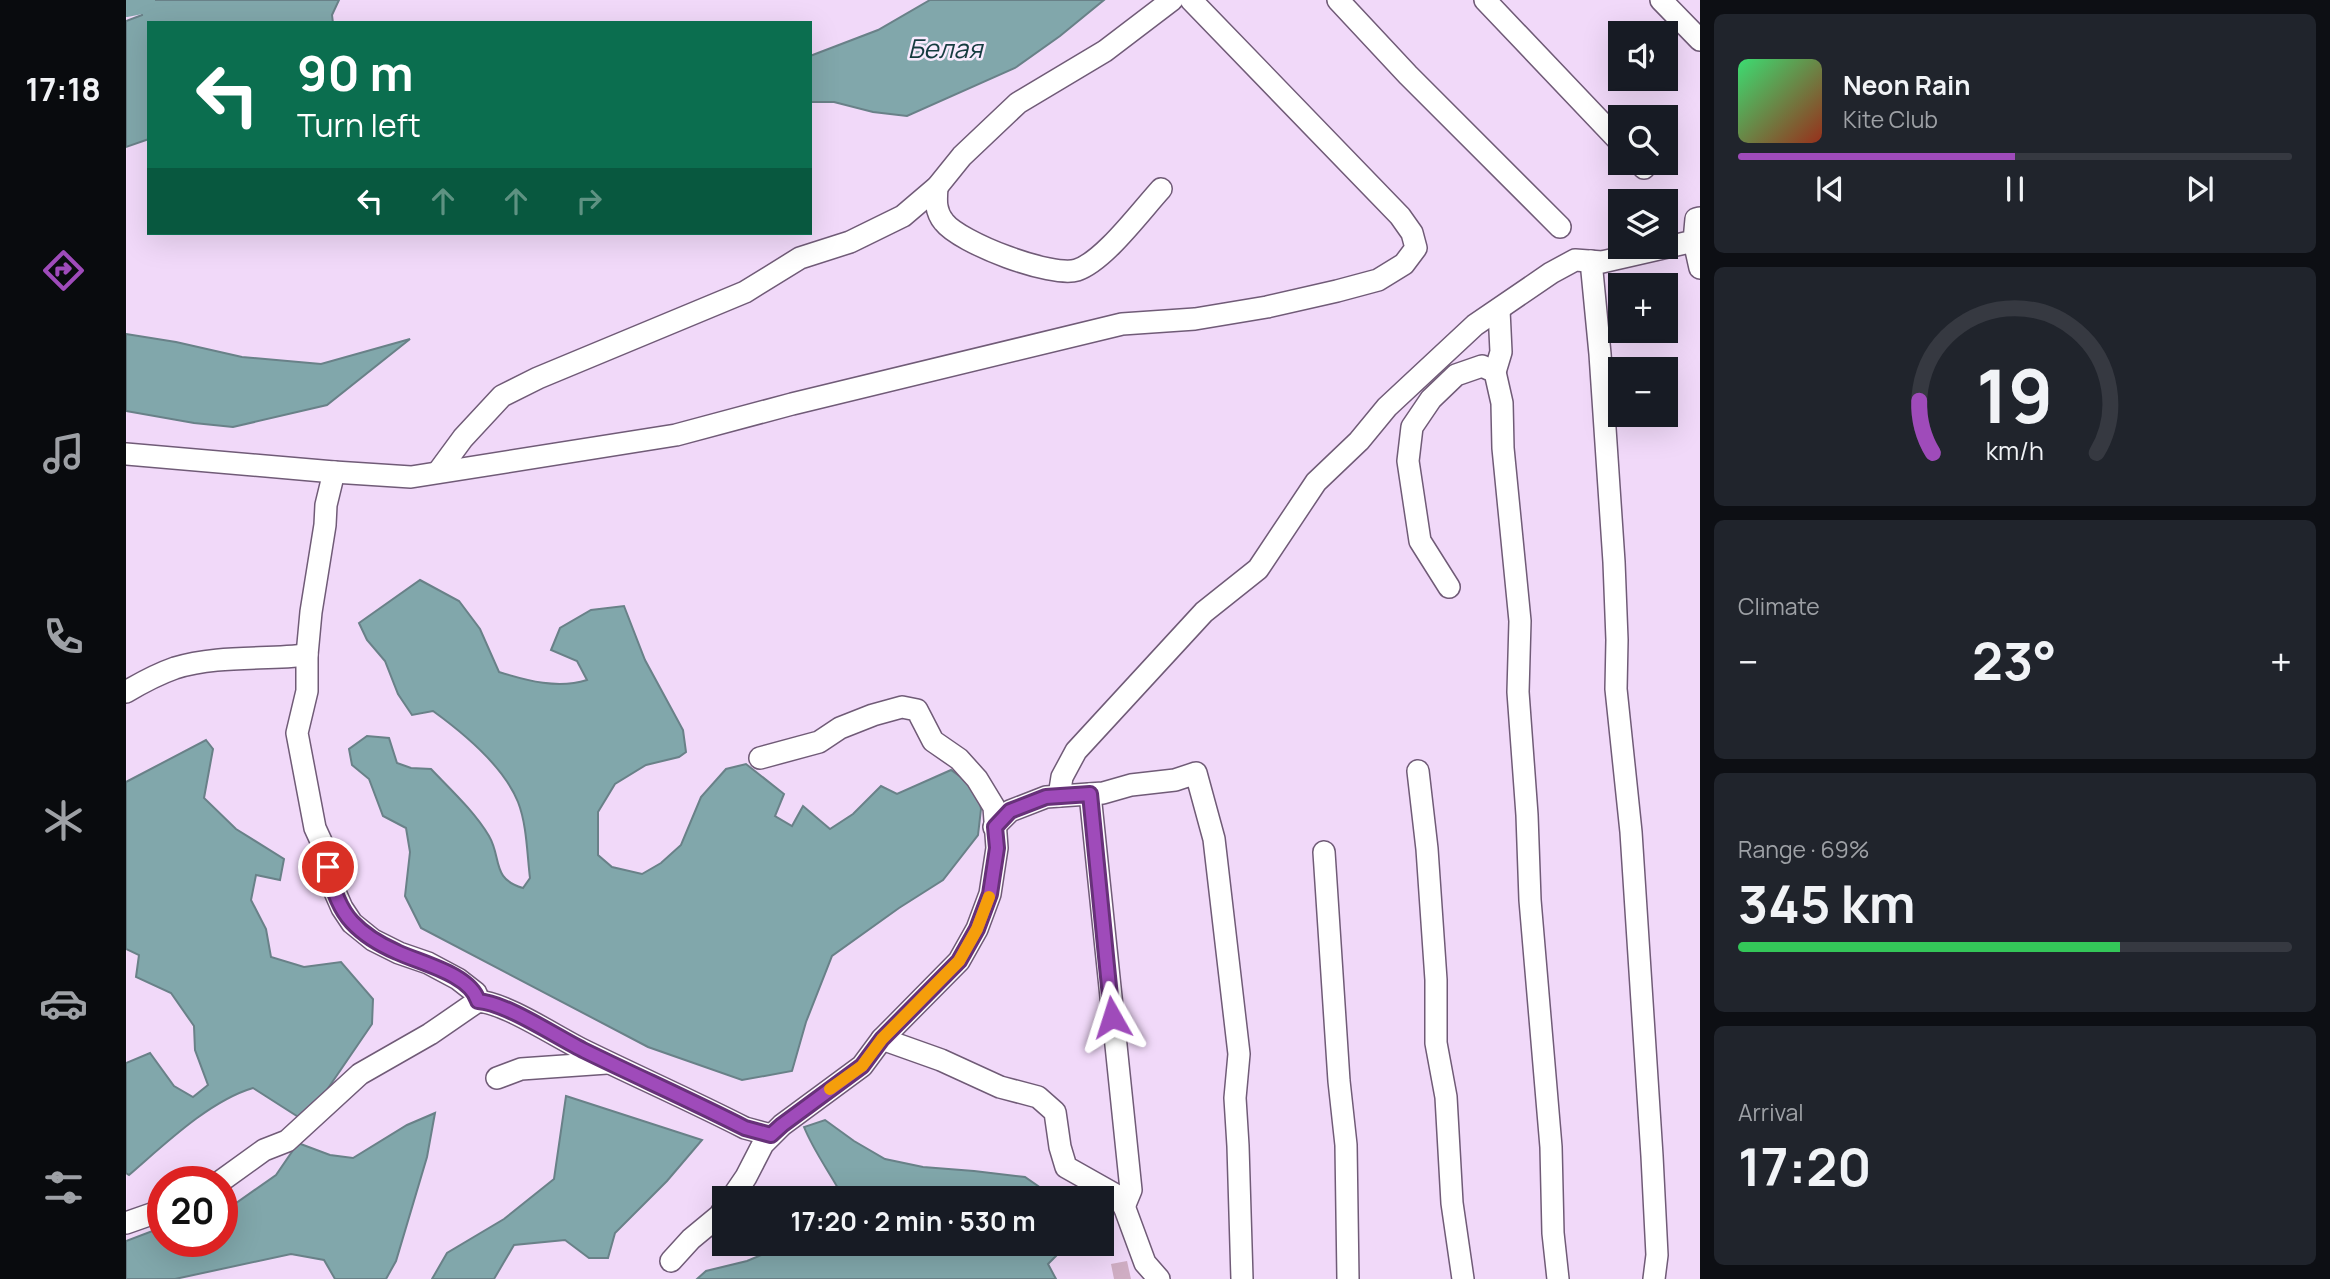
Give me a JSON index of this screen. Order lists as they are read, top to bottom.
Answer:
{
  "water": ["Белая"],
  "page": {
    "tabs": "17:18",
    "map_buttons": ["+", "−"],
    "turn": ["90 m", "Turn left"],
    "song": ["Neon Rain", "Kite Club"],
    "tile": [
      "Climate",
      ["Range · 69%", "345 km"],
      ["Arrival", "17:20"]
    ],
    "heat": ["−", "23°", "+"],
    "limit": "20",
    "trip": "17:20 · 2 min · 530 m",
    "gauge": ["19", "km/h"]
  }
}
